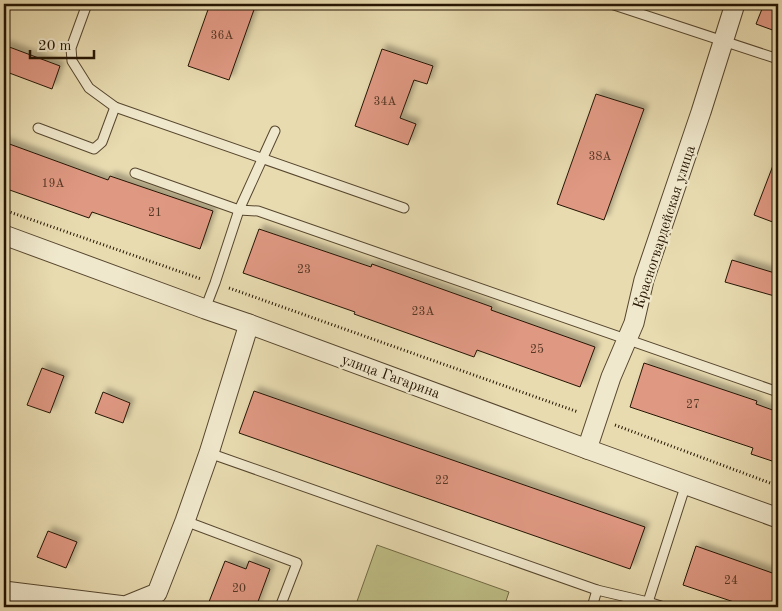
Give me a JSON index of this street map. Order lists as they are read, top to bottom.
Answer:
{
  "streets": {
    "street": ["Красногвардейская улица", "улица Гагарина"]
  },
  "crossings": [
    ["Красногвардейская улица", "улица Гагарина"]
  ],
  "house_numbers": [
    "36А",
    "34А",
    "38А",
    "19А",
    "21",
    "23",
    "23А",
    "25",
    "27",
    "22",
    "24",
    "20"
  ],
  "scale_bar": "20 m"
}
